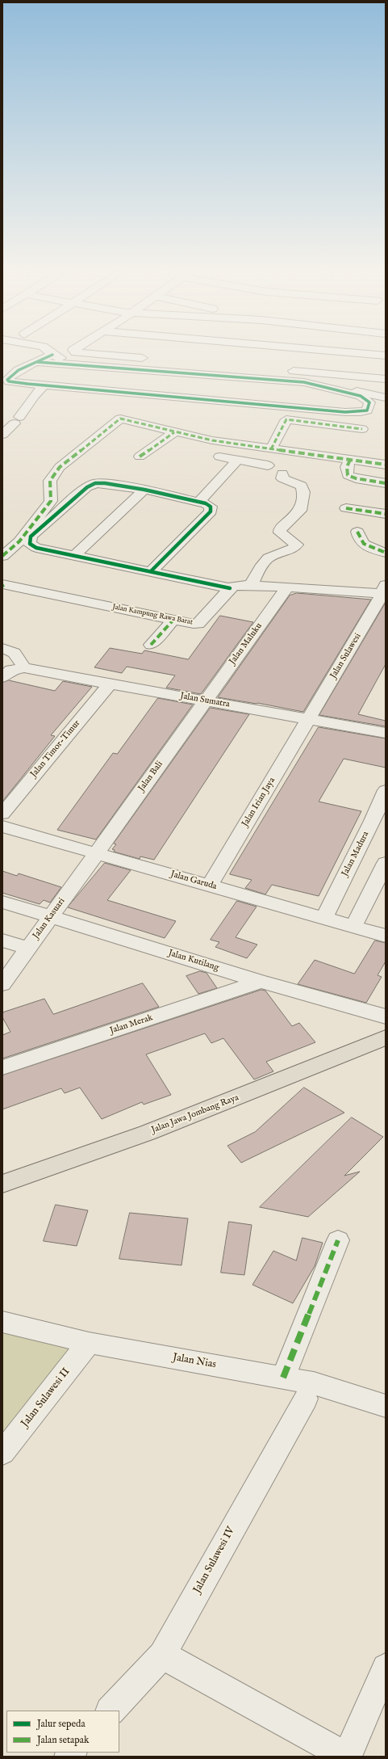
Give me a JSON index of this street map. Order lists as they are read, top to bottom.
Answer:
{
  "streets": {
    "main road": ["Jalan Jawa Jombang Raya"],
    "street": [
      "Jalan Kampung Rawa Barat",
      "Jalan Maluku",
      "Jalan Sulawesi",
      "Jalan Sumatra",
      "Jalan Timor-Timur",
      "Jalan Bali",
      "Jalan Irian Jaya",
      "Jalan Madura",
      "Jalan Garuda",
      "Jalan Kasuari",
      "Jalan Kutilang",
      "Jalan Merak",
      "Jalan Nias",
      "Jalan Sulawesi II",
      "Jalan Sulawesi IV"
    ]
  },
  "crossings": [
    ["Jalan Maluku", "Jalan Sumatra"],
    ["Jalan Maluku", "Jalan Bali"],
    ["Jalan Sulawesi", "Jalan Sumatra"],
    ["Jalan Sulawesi", "Jalan Irian Jaya"],
    ["Jalan Sumatra", "Jalan Timor-Timur"],
    ["Jalan Sumatra", "Jalan Bali"],
    ["Jalan Sumatra", "Jalan Irian Jaya"],
    ["Jalan Bali", "Jalan Garuda"],
    ["Jalan Bali", "Jalan Kasuari"],
    ["Jalan Irian Jaya", "Jalan Garuda"],
    ["Jalan Madura", "Jalan Garuda"],
    ["Jalan Garuda", "Jalan Kasuari"],
    ["Jalan Kasuari", "Jalan Kutilang"],
    ["Jalan Kutilang", "Jalan Merak"],
    ["Jalan Nias", "Jalan Sulawesi II"]
  ],
  "legend": ["Jalur sepeda", "Jalan setapak"]
}
